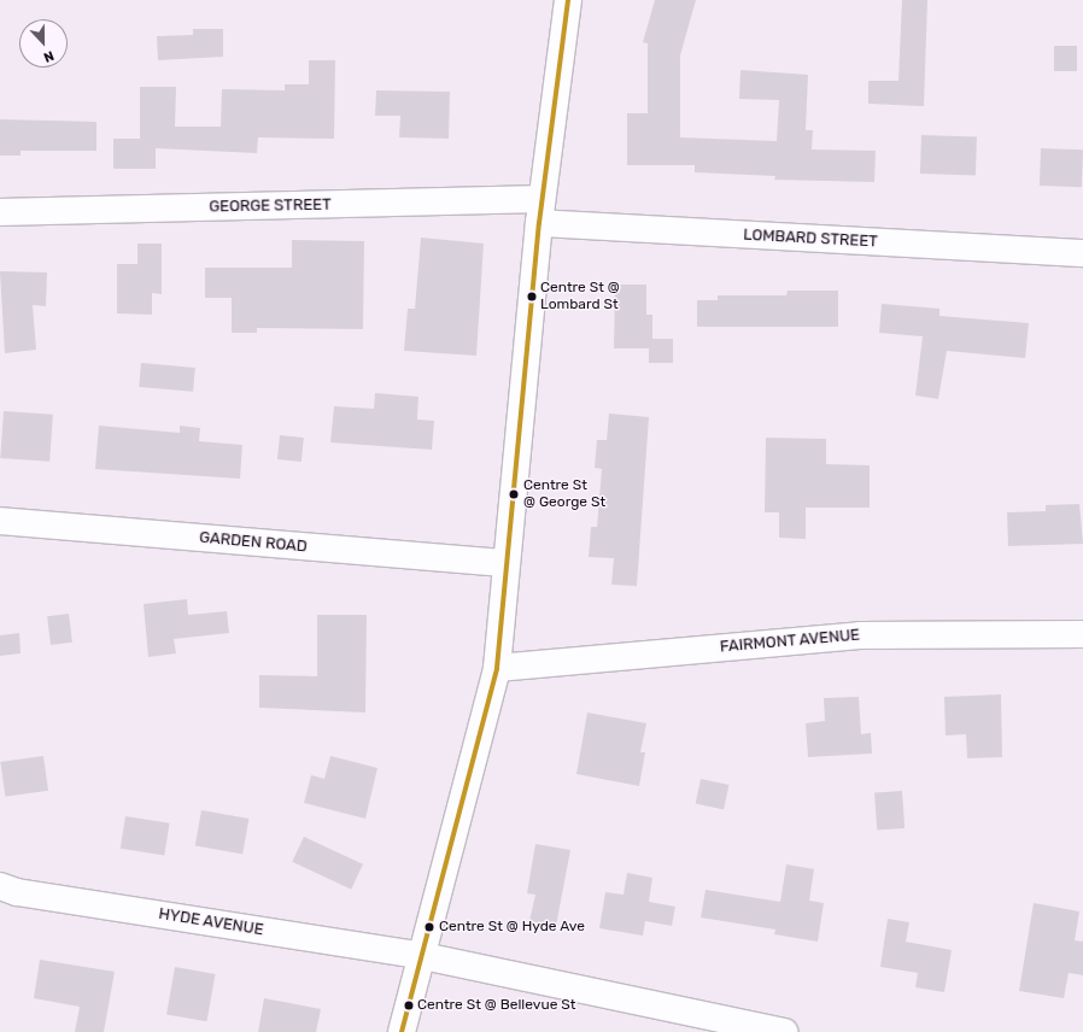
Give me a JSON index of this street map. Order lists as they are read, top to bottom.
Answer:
{
  "streets": {
    "street": [
      "GEORGE STREET",
      "LOMBARD STREET",
      "GARDEN ROAD",
      "FAIRMONT AVENUE",
      "HYDE AVENUE"
    ]
  },
  "crossings": [
    ["GEORGE STREET", "LOMBARD STREET"]
  ],
  "places": [
    "Centre St @ Lombard St",
    "Centre St @ George St",
    "Centre St @ Hyde Ave",
    "Centre St @ Bellevue St"
  ],
  "north": "bottom"
}
